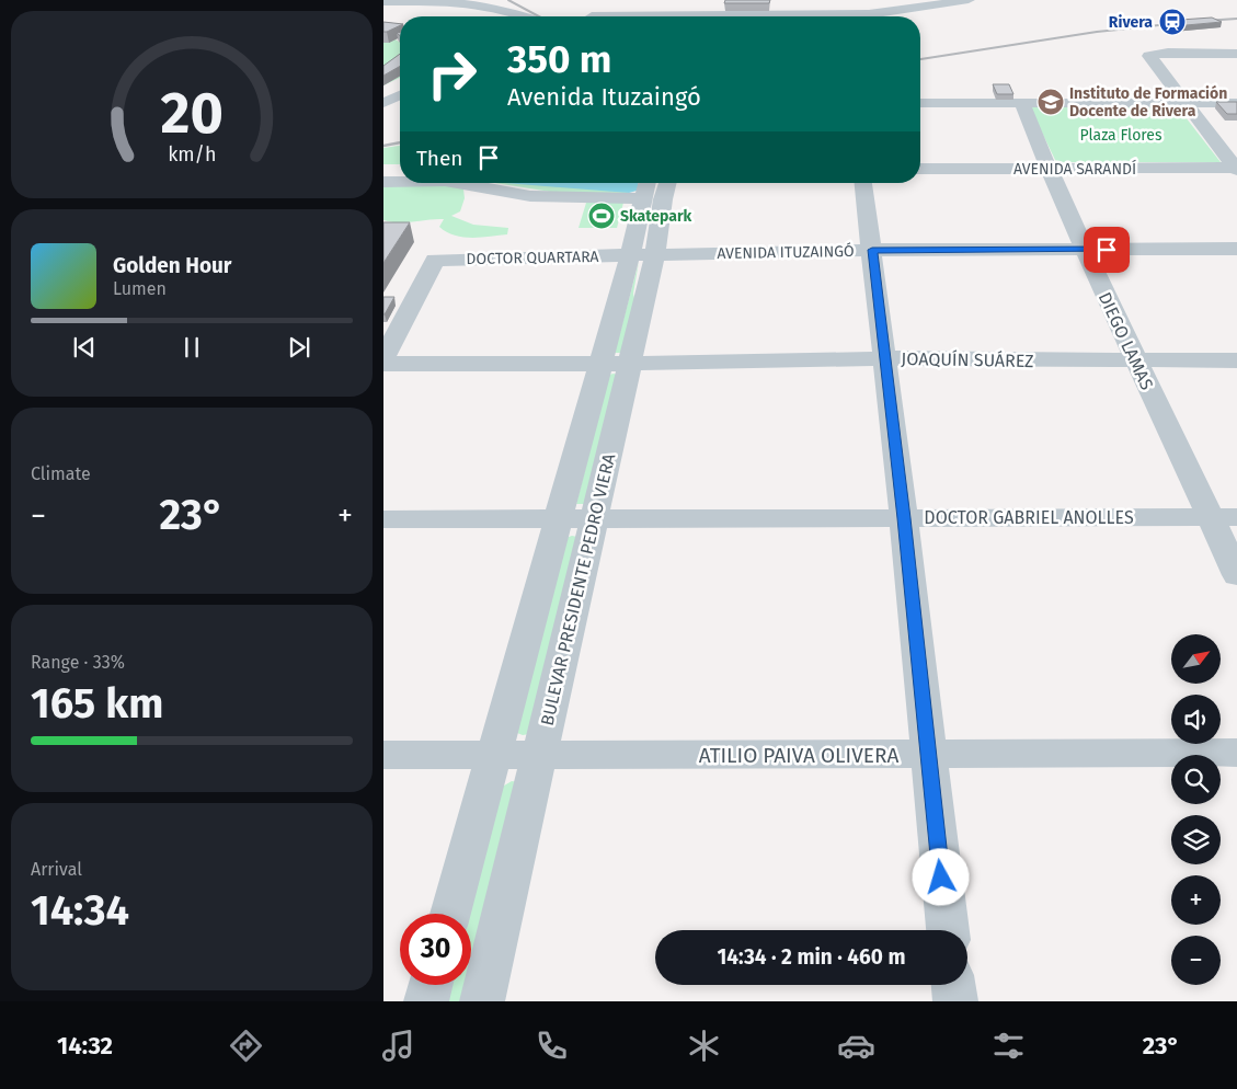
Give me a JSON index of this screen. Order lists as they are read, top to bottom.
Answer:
{
  "streets": {
    "street": [
      "AVENIDA SARANDÍ",
      "AVENIDA ITUZAINGÓ",
      "DOCTOR QUARTARA",
      "DIEGO LAMAS",
      "JOAQUÍN SUÁREZ",
      "DOCTOR GABRIEL ANOLLES",
      "BULEVAR PRESIDENTE PEDRO VIERA",
      "ATILIO PAIVA OLIVERA"
    ]
  },
  "crossings": [
    ["AVENIDA SARANDÍ", "DIEGO LAMAS"],
    ["AVENIDA ITUZAINGÓ", "DOCTOR QUARTARA"],
    ["AVENIDA ITUZAINGÓ", "DIEGO LAMAS"],
    ["AVENIDA ITUZAINGÓ", "BULEVAR PRESIDENTE PEDRO VIERA"],
    ["DOCTOR QUARTARA", "BULEVAR PRESIDENTE PEDRO VIERA"],
    ["DIEGO LAMAS", "JOAQUÍN SUÁREZ"],
    ["DIEGO LAMAS", "DOCTOR GABRIEL ANOLLES"],
    ["JOAQUÍN SUÁREZ", "BULEVAR PRESIDENTE PEDRO VIERA"],
    ["DOCTOR GABRIEL ANOLLES", "BULEVAR PRESIDENTE PEDRO VIERA"],
    ["BULEVAR PRESIDENTE PEDRO VIERA", "ATILIO PAIVA OLIVERA"]
  ],
  "parks": ["Plaza Flores"],
  "places": {
    "station": ["Rivera"],
    "school or university": ["Instituto de Formación Docente de Rivera"],
    "sports": ["Skatepark"]
  },
  "north": "top right",
  "page": {
    "turn": ["350 m", "Avenida Ituzaingó"],
    "then": "Then",
    "song": ["Golden Hour", "Lumen"],
    "tile": [
      "Climate",
      ["Range · 33%", "165 km"],
      ["Arrival", "14:34"]
    ],
    "heat": ["−", "23°", "+"],
    "map_buttons": ["+", "−"],
    "limit": "30",
    "trip": "14:34 · 2 min · 460 m",
    "tabs": ["14:32", "23°"],
    "gauge": ["20", "km/h"]
  }
}
